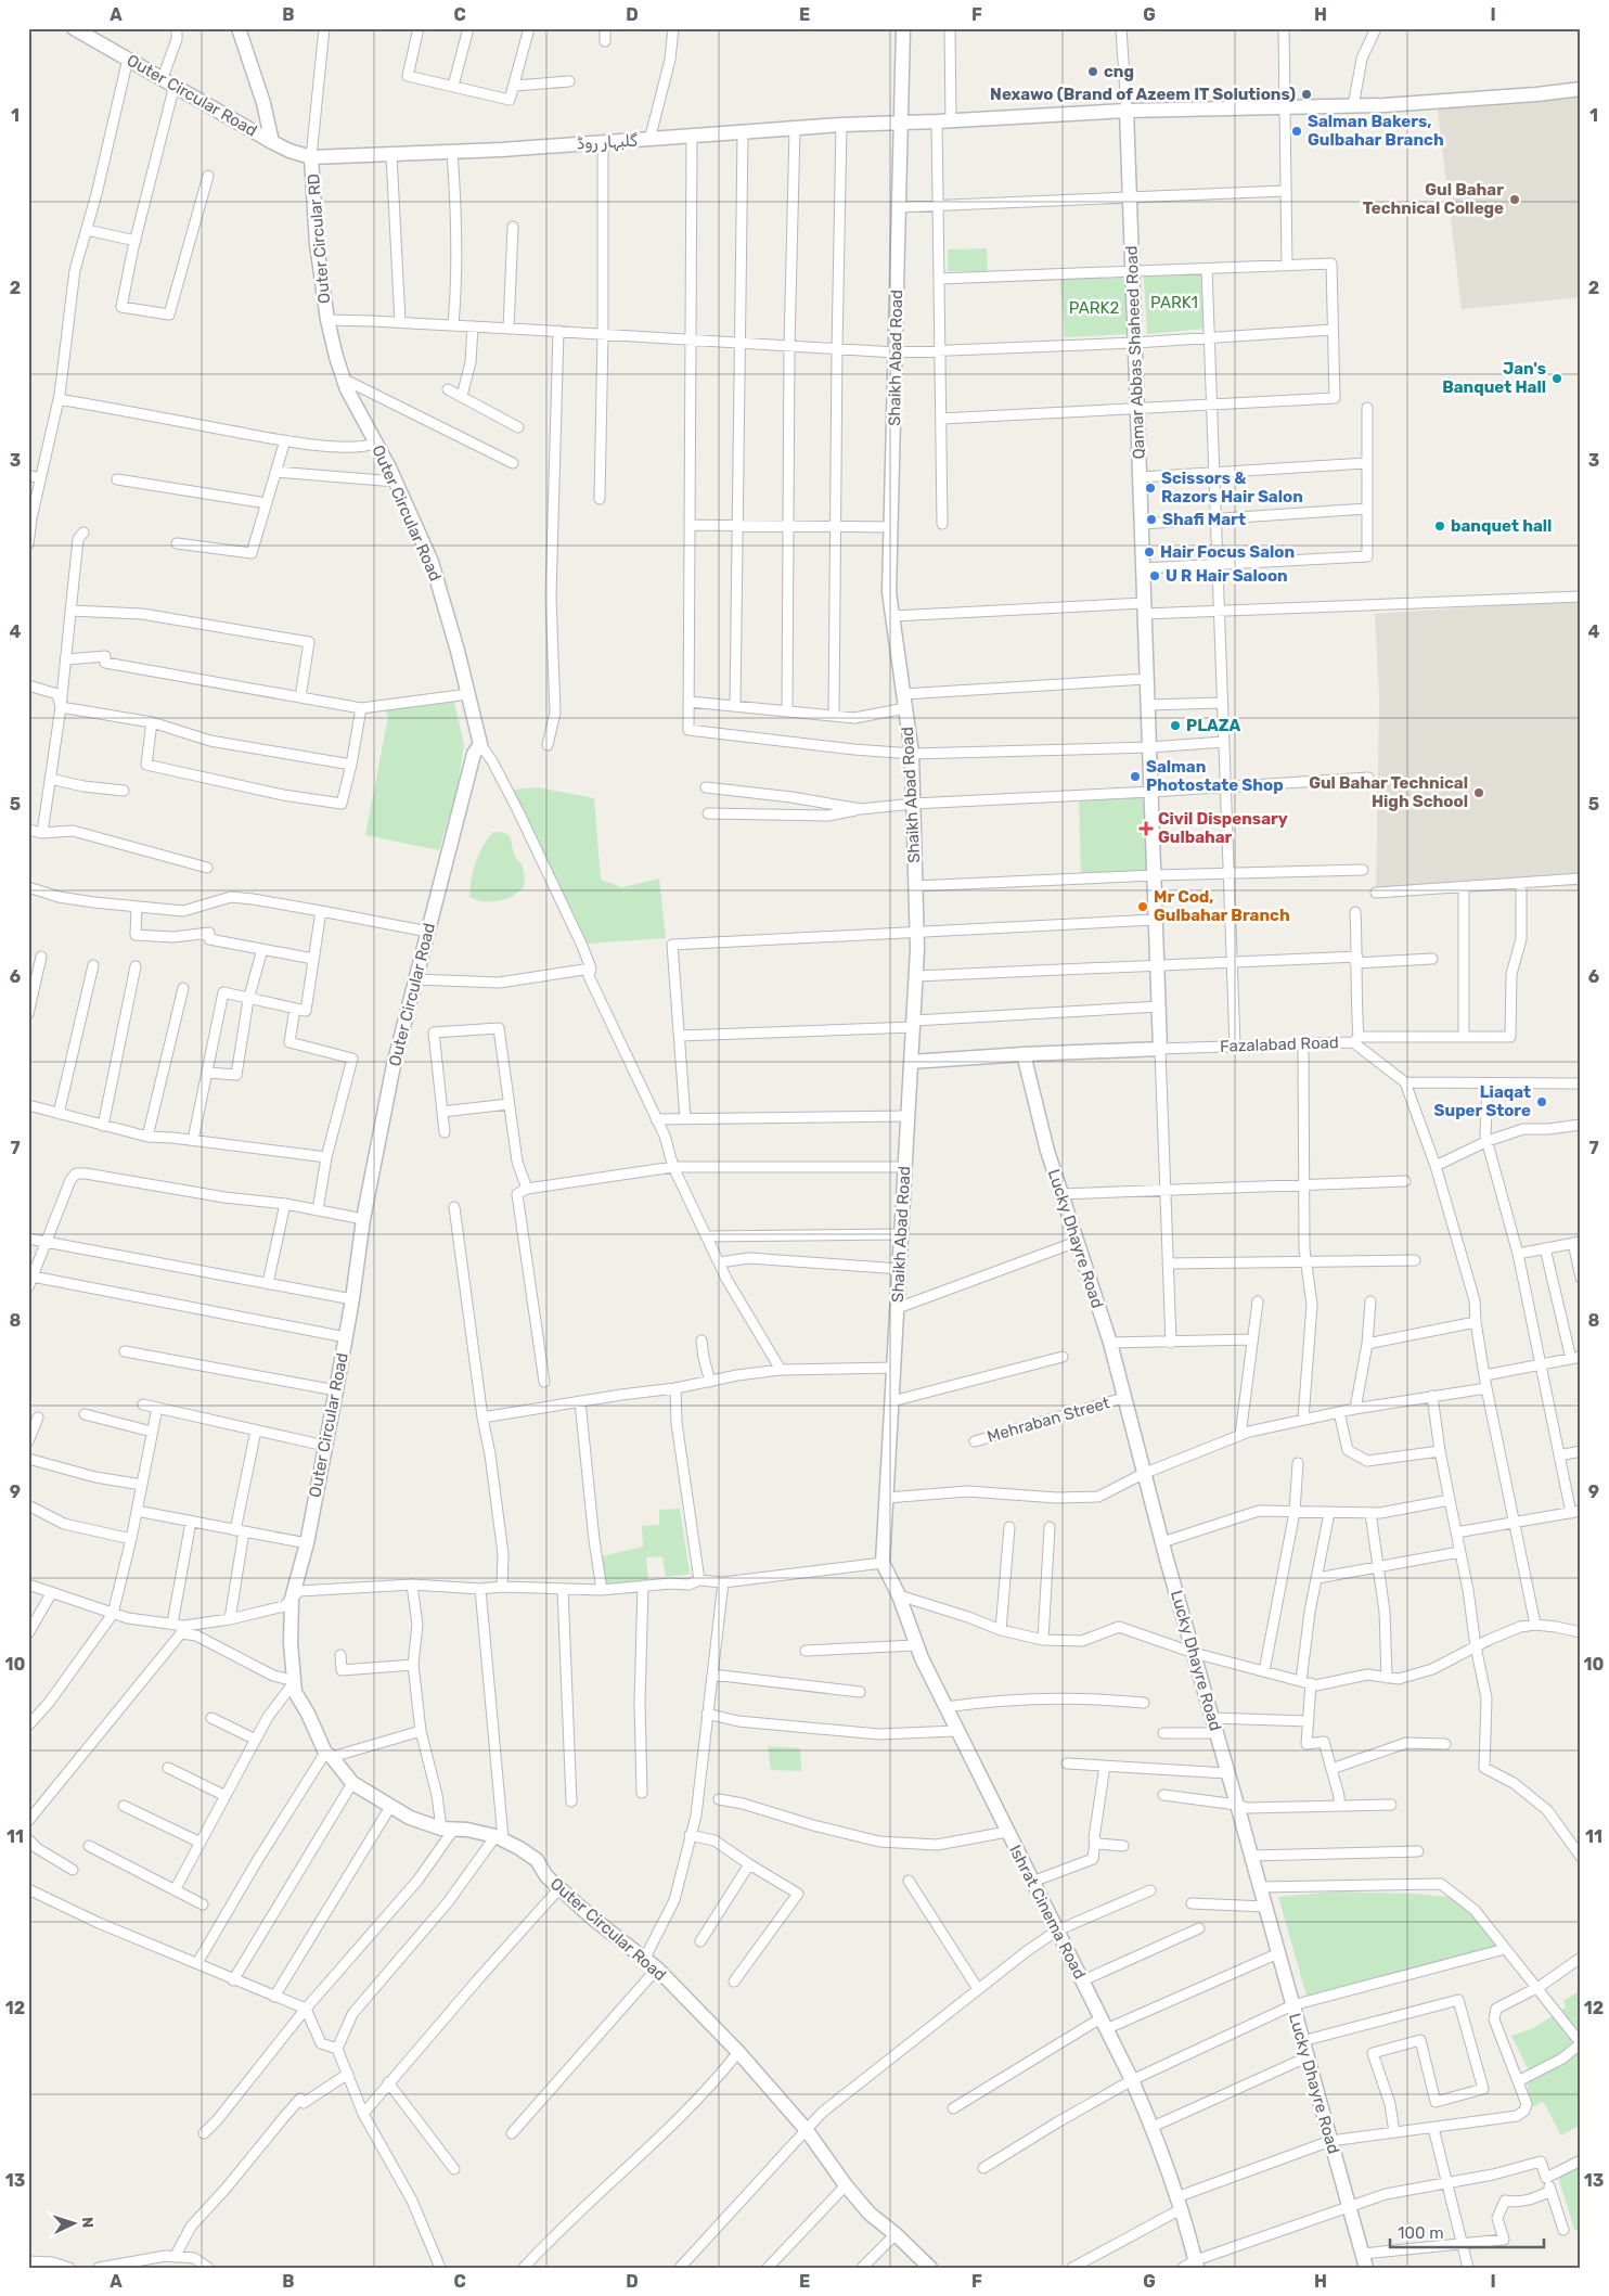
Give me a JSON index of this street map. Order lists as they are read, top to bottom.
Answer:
{
  "streets": {
    "main road": [
      "Outer Circular Road",
      "گلبہار روڈ",
      "Outer Circular RD",
      "Qamar Abbas Shaheed Road",
      "Shaikh Abad Road",
      "Lucky Dhayre Road",
      "Ishrat Cinema Road"
    ],
    "street": ["Fazalabad Road", "Mehraban Street"]
  },
  "crossings": [
    ["Outer Circular Road", "گلبہار روڈ"],
    ["Outer Circular Road", "Outer Circular RD"],
    ["گلبہار روڈ", "Outer Circular RD"],
    ["گلبہار روڈ", "Qamar Abbas Shaheed Road"],
    ["گلبہار روڈ", "Shaikh Abad Road"],
    ["Qamar Abbas Shaheed Road", "Fazalabad Road"],
    ["Shaikh Abad Road", "Ishrat Cinema Road"],
    ["Lucky Dhayre Road", "Mehraban Street"]
  ],
  "parks": ["PARK1", "PARK2"],
  "places": {
    "other": [
      "cng",
      "Nexawo (Brand of Azeem IT Solutions)",
      "Salman Bakers, Gulbahar Branch",
      "Gul Bahar Technical College",
      "Jan's Banquet Hall",
      "Scissors & Razors Hair Salon",
      "Shafi Mart",
      "banquet hall",
      "Hair Focus Salon",
      "U R Hair Saloon",
      "PLAZA",
      "Salman Photostate Shop",
      "Gul Bahar Technical High School",
      "Mr Cod, Gulbahar Branch",
      "Liaqat Super Store"
    ],
    "health": ["Civil Dispensary Gulbahar"]
  },
  "scale_bar": "100 m",
  "north": "right",
  "grid": {
    "columns": [
      "A",
      "B",
      "C",
      "D",
      "E",
      "F",
      "G",
      "H",
      "I"
    ],
    "rows": [
      "1",
      "2",
      "3",
      "4",
      "5",
      "6",
      "7",
      "8",
      "9",
      "10",
      "11",
      "12",
      "13"
    ]
  }
}
